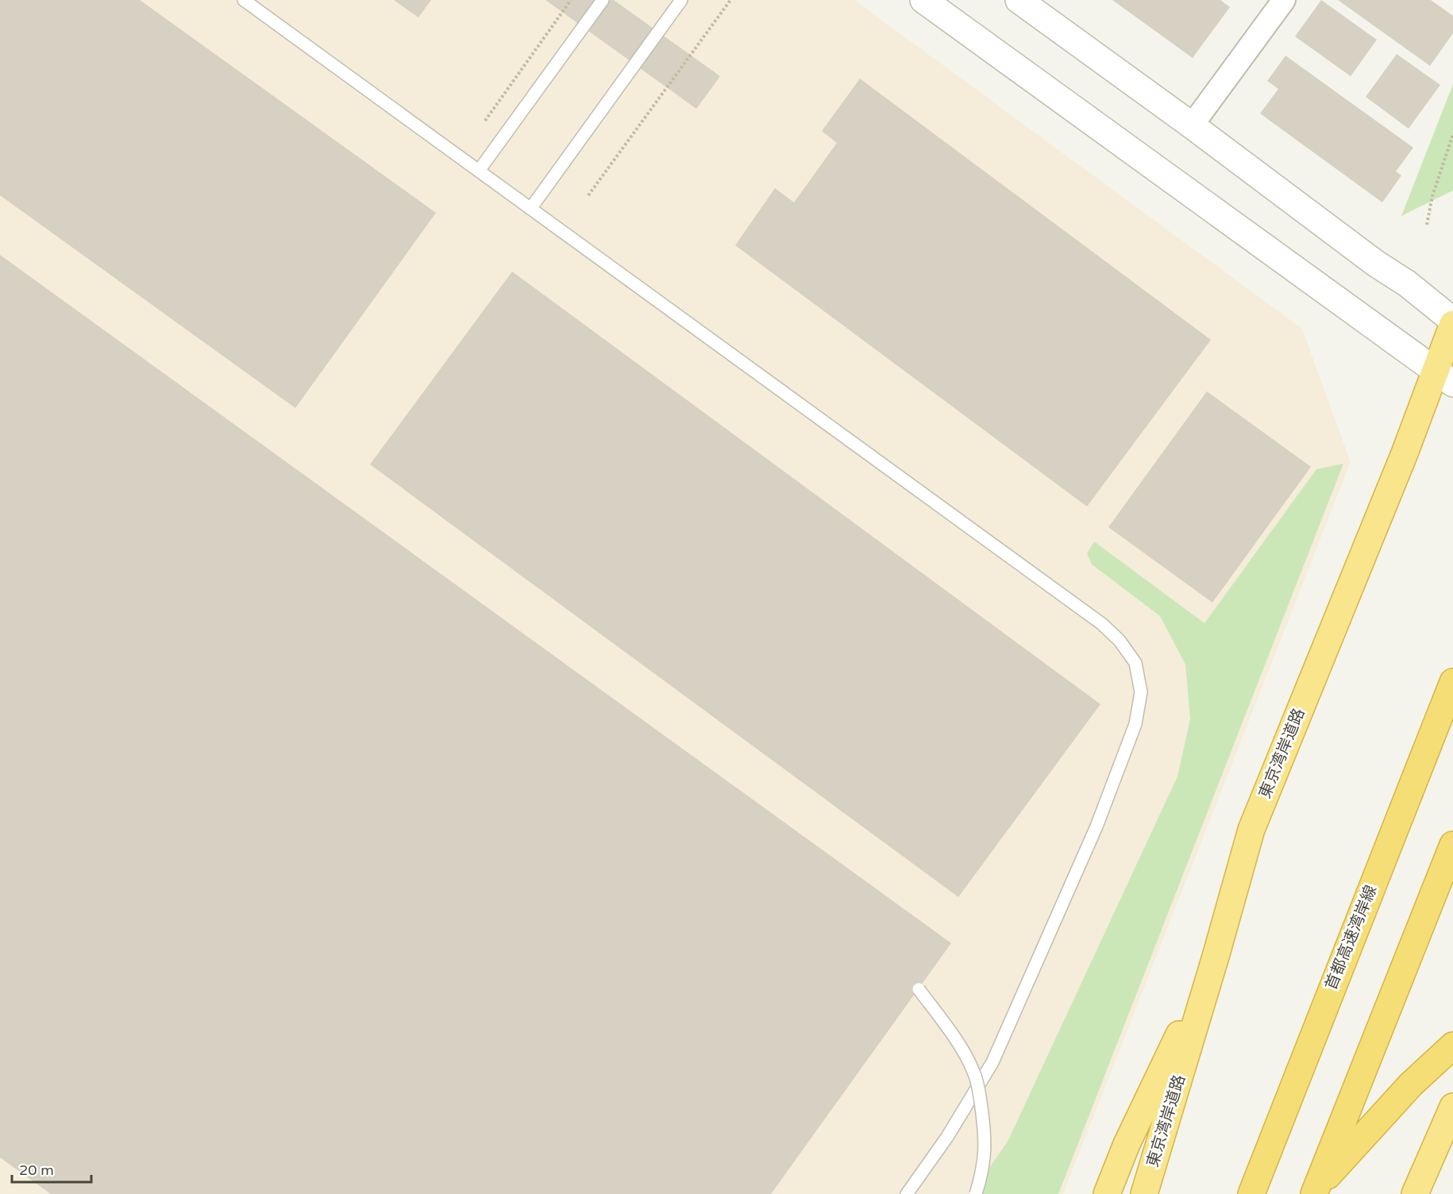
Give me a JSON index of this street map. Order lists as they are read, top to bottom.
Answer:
{
  "streets": {
    "highway": ["東京湾岸道路", "首都高速湾岸線"]
  },
  "scale_bar": "20 m"
}
